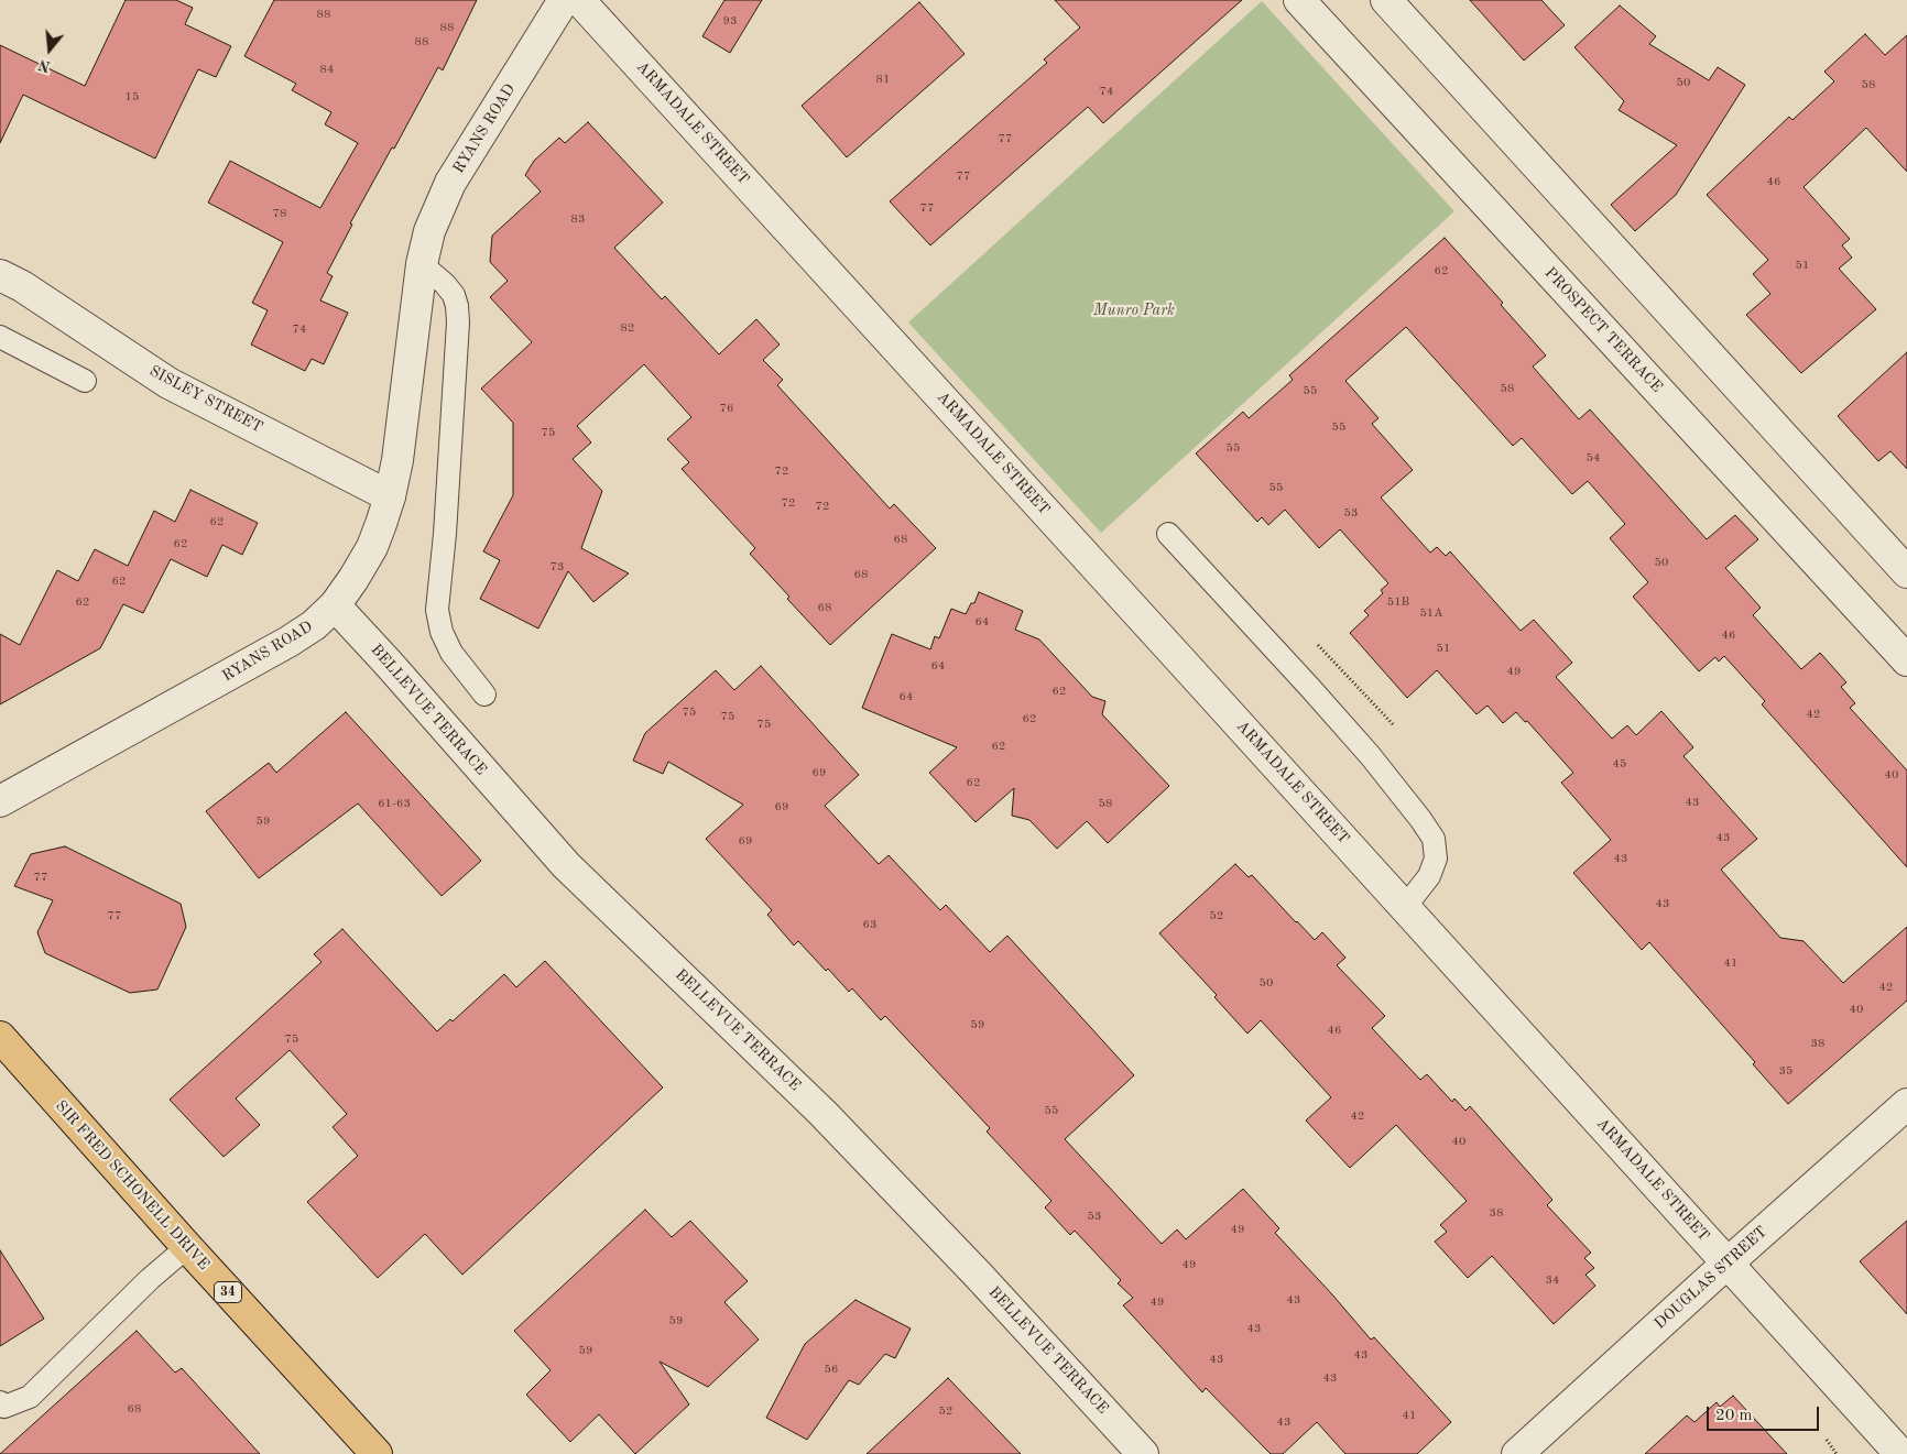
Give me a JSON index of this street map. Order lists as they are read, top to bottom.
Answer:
{
  "streets": {
    "main road": ["SIR FRED SCHONELL DRIVE", "34"],
    "street": [
      "ARMADALE STREET",
      "RYANS ROAD",
      "PROSPECT TERRACE",
      "SISLEY STREET",
      "BELLEVUE TERRACE",
      "DOUGLAS STREET"
    ]
  },
  "crossings": [
    ["ARMADALE STREET", "DOUGLAS STREET"],
    ["RYANS ROAD", "SISLEY STREET"],
    ["RYANS ROAD", "BELLEVUE TERRACE"]
  ],
  "parks": ["Munro Park"],
  "house_numbers": [
    "88",
    "93",
    "88",
    "88",
    "84",
    "81",
    "50",
    "58",
    "74",
    "15",
    "77",
    "77",
    "46",
    "77",
    "78",
    "83",
    "51",
    "62",
    "82",
    "74",
    "58",
    "55",
    "76",
    "55",
    "75",
    "55",
    "54",
    "72",
    "55",
    "72",
    "72",
    "53",
    "62",
    "68",
    "62",
    "50",
    "73",
    "68",
    "62",
    "62",
    "51B",
    "68",
    "51A",
    "64",
    "46",
    "51",
    "64",
    "49",
    "62",
    "64",
    "75",
    "42",
    "75",
    "62",
    "75",
    "62",
    "45",
    "69",
    "40",
    "62",
    "43",
    "61-63",
    "58",
    "69",
    "59",
    "43",
    "69",
    "43",
    "77",
    "43",
    "77",
    "52",
    "63",
    "41",
    "50",
    "42",
    "40",
    "59",
    "46",
    "75",
    "38",
    "35",
    "55",
    "42",
    "40",
    "38",
    "53",
    "49",
    "49",
    "34",
    "43",
    "49",
    "59",
    "43",
    "59",
    "43",
    "43",
    "56",
    "43",
    "68",
    "52",
    "41",
    "43"
  ],
  "scale_bar": "20 m",
  "north": "bottom"
}
